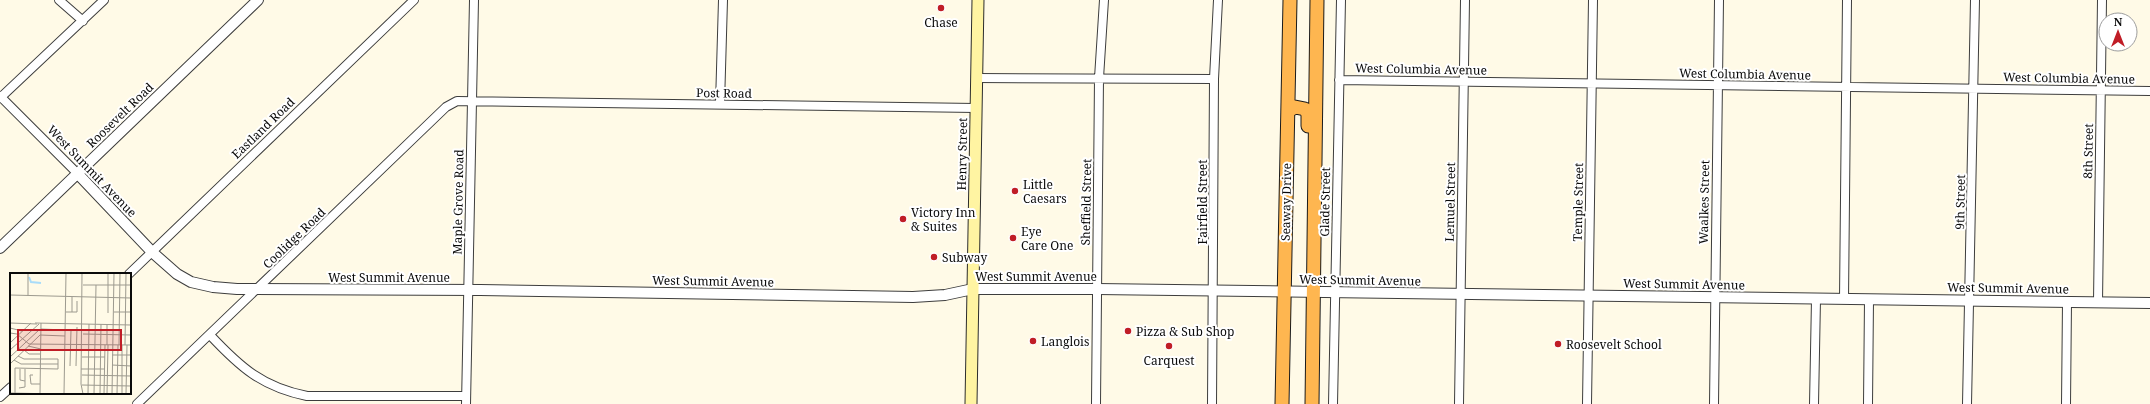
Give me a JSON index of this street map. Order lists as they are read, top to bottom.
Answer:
{
  "streets": {
    "highway": ["Seaway Drive"],
    "main road": ["Henry Street"],
    "street": [
      "West Columbia Avenue",
      "Post Road",
      "Roosevelt Road",
      "Eastland Road",
      "8th Street",
      "West Summit Avenue",
      "Maple Grove Road",
      "Sheffield Street",
      "Fairfield Street",
      "Glade Street",
      "Lemuel Street",
      "Temple Street",
      "Waalkes Street",
      "9th Street",
      "Coolidge Road"
    ]
  },
  "crossings": [
    ["West Columbia Avenue", "8th Street"],
    ["West Columbia Avenue", "Glade Street"],
    ["West Columbia Avenue", "Lemuel Street"],
    ["West Columbia Avenue", "Temple Street"],
    ["West Columbia Avenue", "Waalkes Street"],
    ["West Columbia Avenue", "9th Street"],
    ["Post Road", "Henry Street"],
    ["Post Road", "Maple Grove Road"],
    ["Post Road", "Coolidge Road"],
    ["Roosevelt Road", "West Summit Avenue"],
    ["Eastland Road", "West Summit Avenue"],
    ["8th Street", "West Summit Avenue"],
    ["Henry Street", "West Summit Avenue"],
    ["West Summit Avenue", "Maple Grove Road"],
    ["West Summit Avenue", "Sheffield Street"],
    ["West Summit Avenue", "Fairfield Street"],
    ["West Summit Avenue", "Seaway Drive"],
    ["West Summit Avenue", "Glade Street"],
    ["West Summit Avenue", "Lemuel Street"],
    ["West Summit Avenue", "Temple Street"],
    ["West Summit Avenue", "Waalkes Street"],
    ["West Summit Avenue", "9th Street"],
    ["West Summit Avenue", "Coolidge Road"],
    ["Maple Grove Road", "Coolidge Road"]
  ],
  "places": [
    "Chase",
    "Little Caesars",
    "Victory Inn & Suites",
    "Eye Care One",
    "Subway",
    "Pizza & Sub Shop",
    "Langlois",
    "Roosevelt School",
    "Carquest"
  ],
  "north": "top"
}
